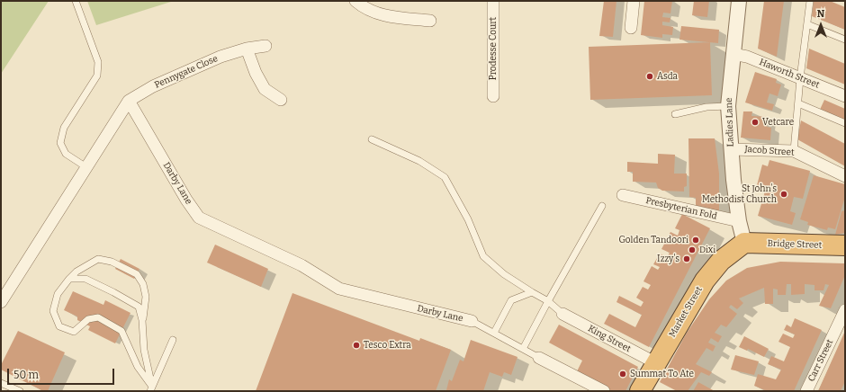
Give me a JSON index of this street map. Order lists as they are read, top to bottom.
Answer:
{
  "streets": {
    "highway": ["Bridge Street", "Market Street"],
    "street": [
      "Prodesse Court",
      "Pennygate Close",
      "Haworth Street",
      "Ladies Lane",
      "Jacob Street",
      "Darby Lane",
      "Presbyterian Fold",
      "King Street",
      "Carr Street"
    ]
  },
  "crossings": [
    ["Pennygate Close", "Darby Lane"],
    ["Haworth Street", "Ladies Lane"],
    ["Ladies Lane", "Jacob Street"],
    ["Ladies Lane", "Presbyterian Fold"],
    ["Ladies Lane", "Bridge Street"],
    ["Ladies Lane", "Market Street"],
    ["Bridge Street", "Market Street"],
    ["Market Street", "King Street"]
  ],
  "places": [
    "Asda",
    "Vetcare",
    "St John's Methodist Church",
    "Golden Tandoori",
    "Dixi",
    "Izzy's",
    "Tesco Extra",
    "Summat To Ate"
  ],
  "scale_bar": "50 m",
  "north": "top"
}
